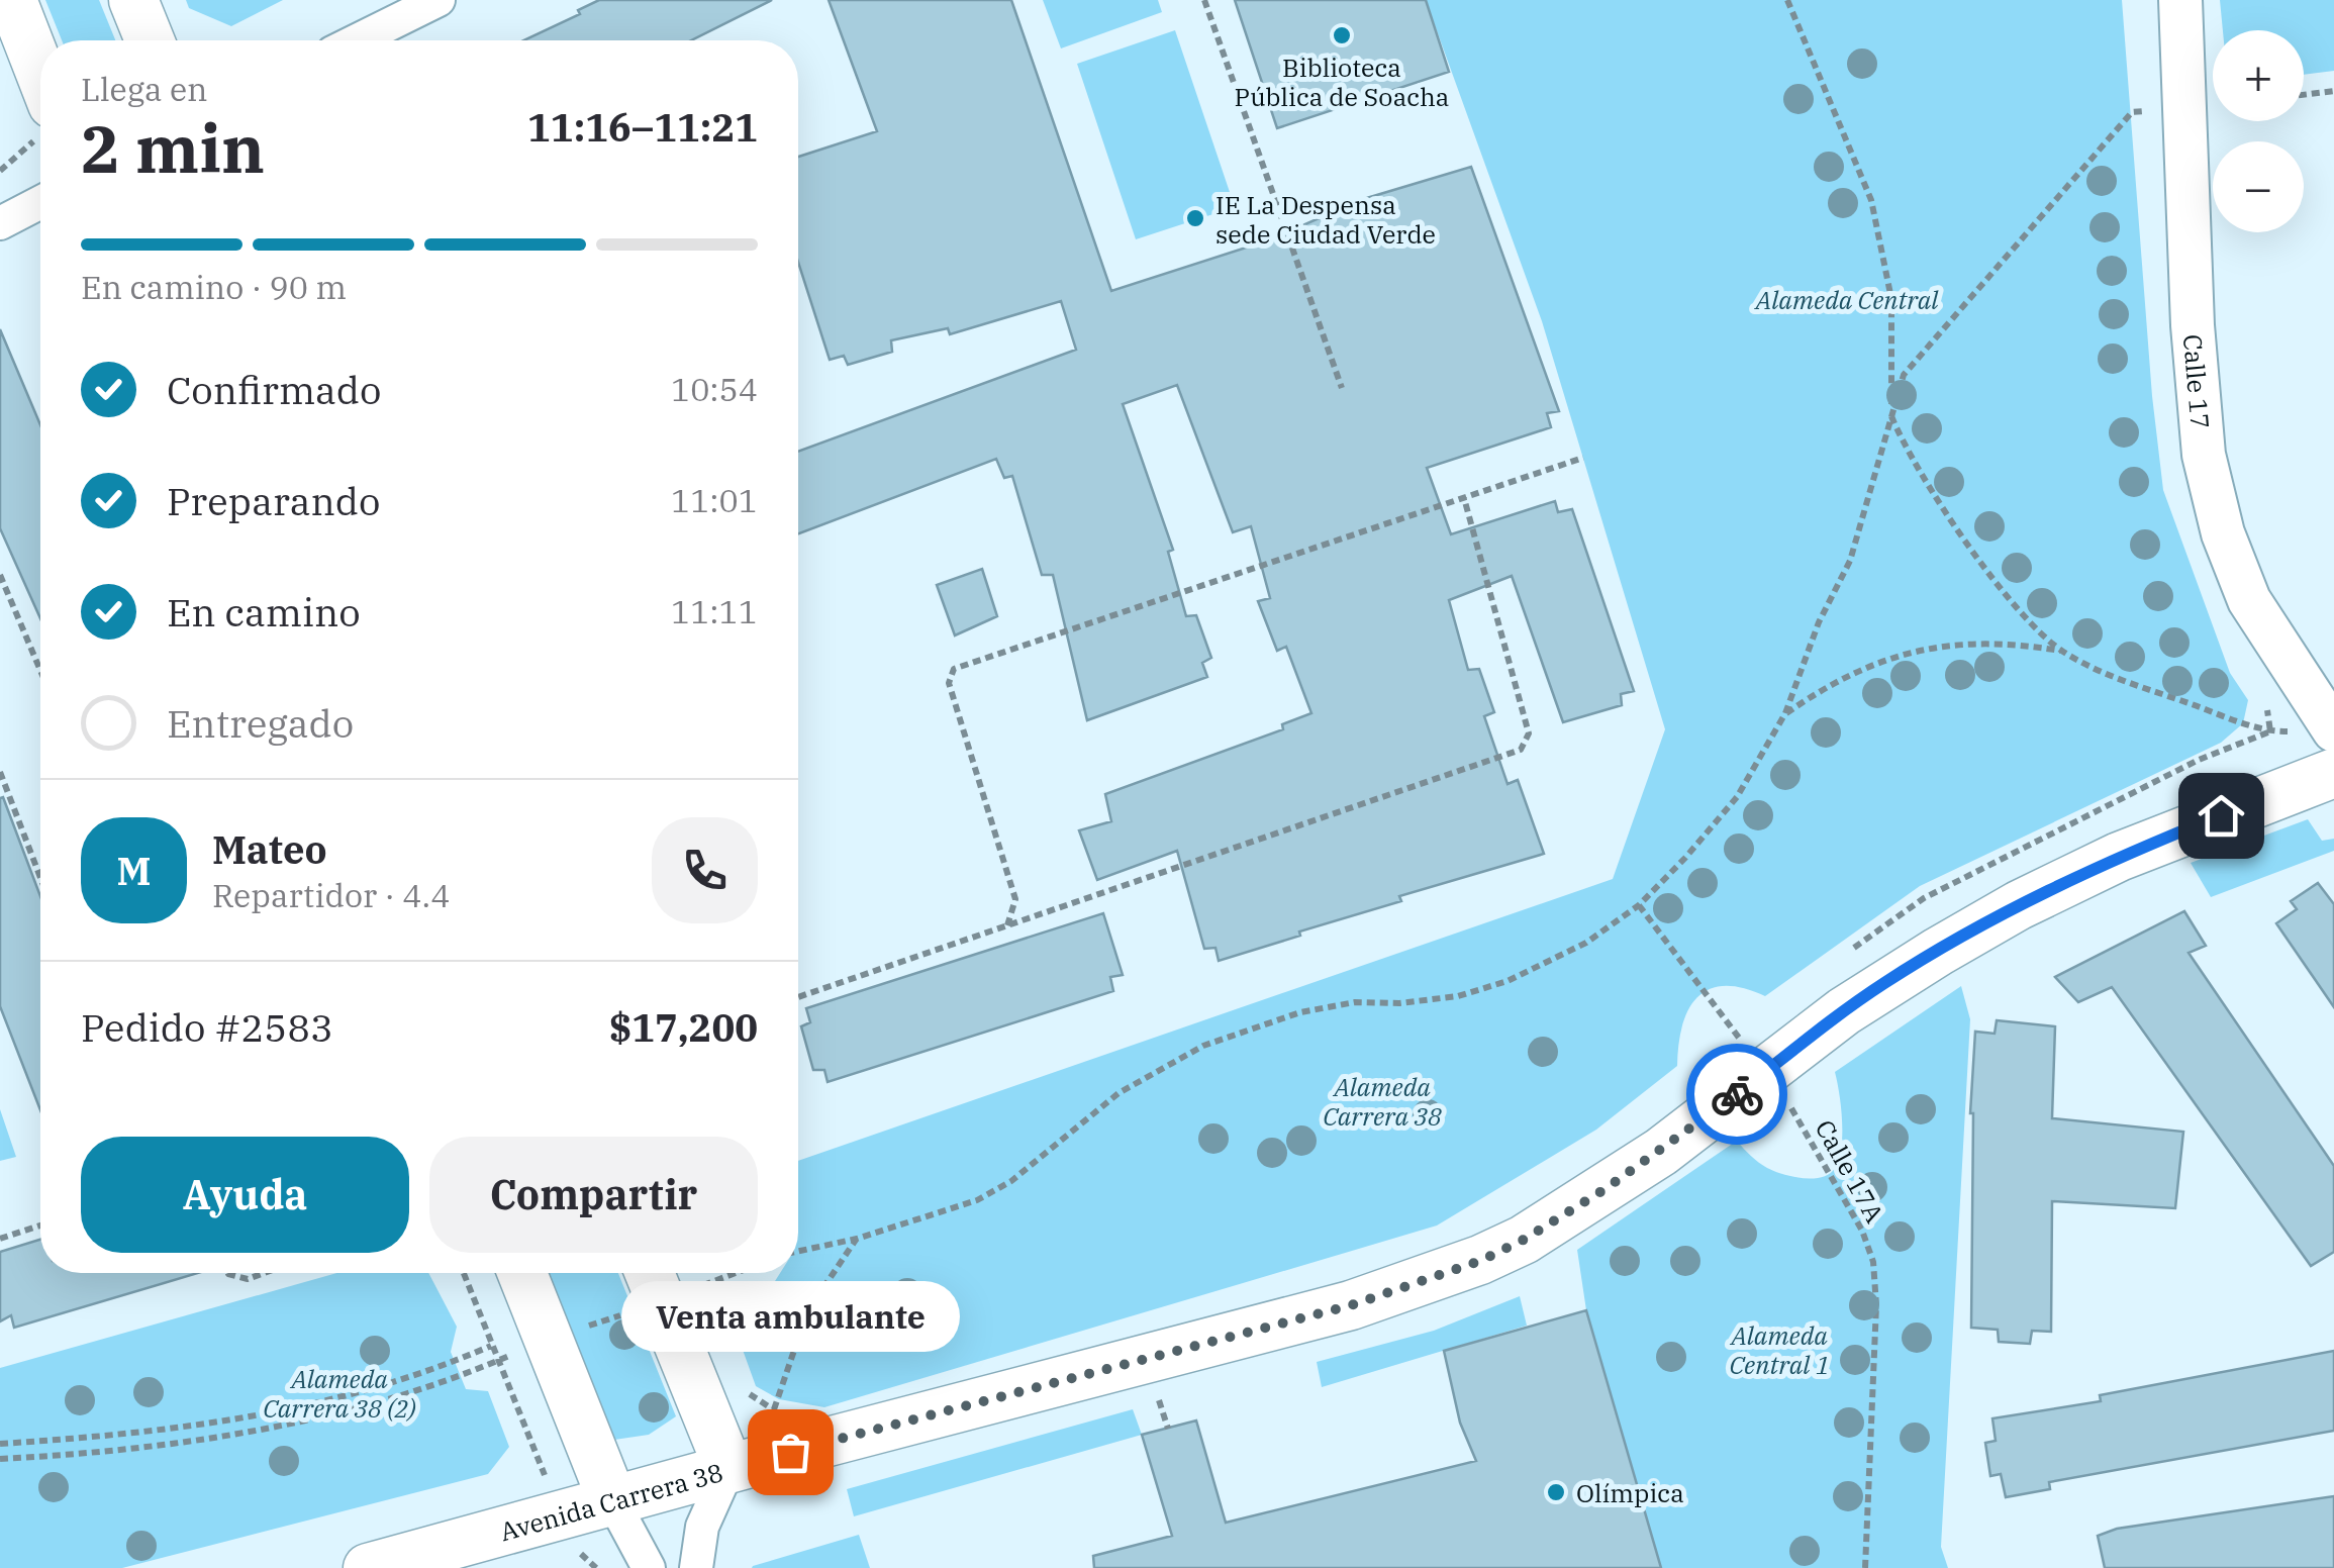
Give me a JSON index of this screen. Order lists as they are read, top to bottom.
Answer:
{
  "streets": {
    "main road": ["Avenida Carrera 38"],
    "street": ["Calle 17"],
    "path": ["Calle 17A"]
  },
  "crossings": [
    ["Calle 17", "Avenida Carrera 38"],
    ["Calle 17A", "Avenida Carrera 38"]
  ],
  "parks": [
    "Alameda Central",
    "Alameda Carrera 38",
    "Alameda Central 1",
    "Alameda Carrera 38 (2)"
  ],
  "places": [
    "Biblioteca Pública de Soacha",
    "IE La Despensa sede Ciudad Verde",
    "Venta ambulante",
    "Olímpica"
  ],
  "page": {
    "map_buttons": ["+", "−"],
    "heading": ["2 min", "Llega en", "11:16–11:21"],
    "panel": [
      "Mateo",
      "Repartidor · 4.4",
      "Pedido #2583",
      "$17,200"
    ],
    "bar": "En camino · 90 m",
    "list": [
      ["Confirmado", "10:54"],
      ["Preparando", "11:01"],
      ["En camino", "11:11"],
      "Entregado"
    ],
    "round": "M",
    "buttons": ["Ayuda", "Compartir"],
    "bubble": "Venta ambulante"
  }
}
